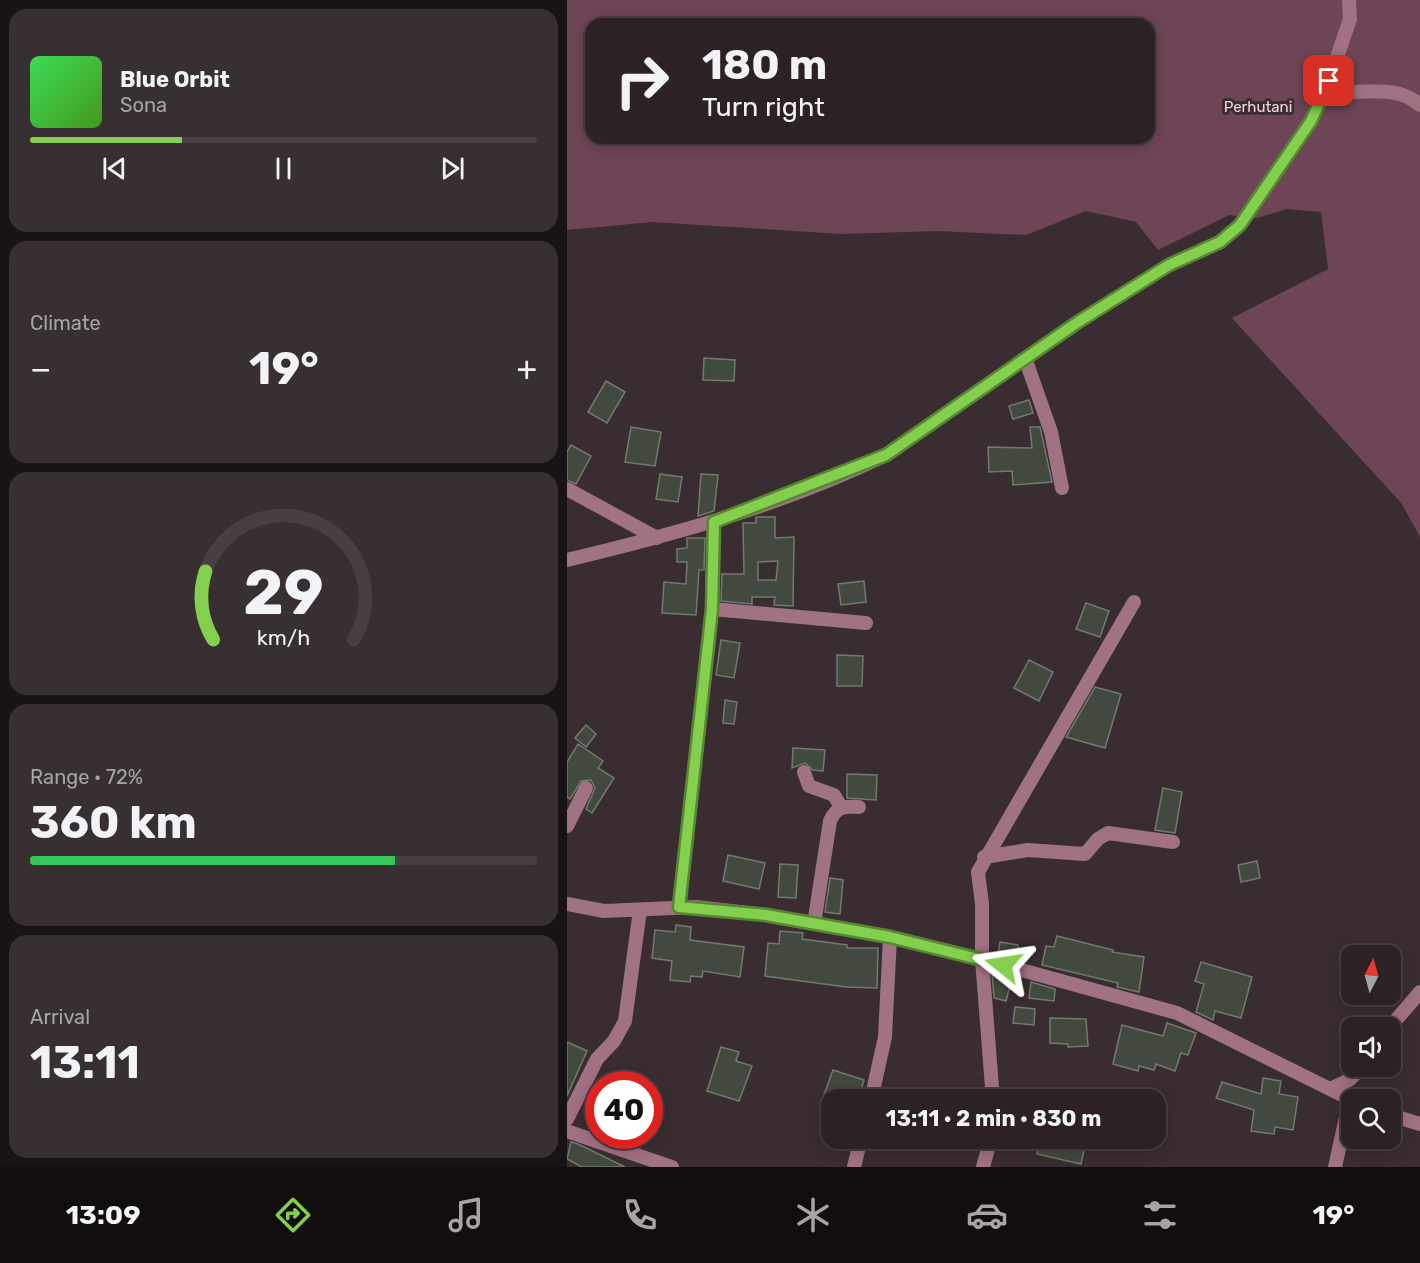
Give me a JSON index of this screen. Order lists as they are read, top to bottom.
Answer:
{
  "parks": ["Perhutani"],
  "north": "top",
  "page": {
    "turn": ["180 m", "Turn right"],
    "song": ["Blue Orbit", "Sona"],
    "tile": [
      "Climate",
      ["Range · 72%", "360 km"],
      ["Arrival", "13:11"]
    ],
    "heat": ["−", "19°", "+"],
    "limit": "40",
    "trip": "13:11 · 2 min · 830 m",
    "tabs": ["13:09", "19°"],
    "gauge": ["29", "km/h"]
  }
}
